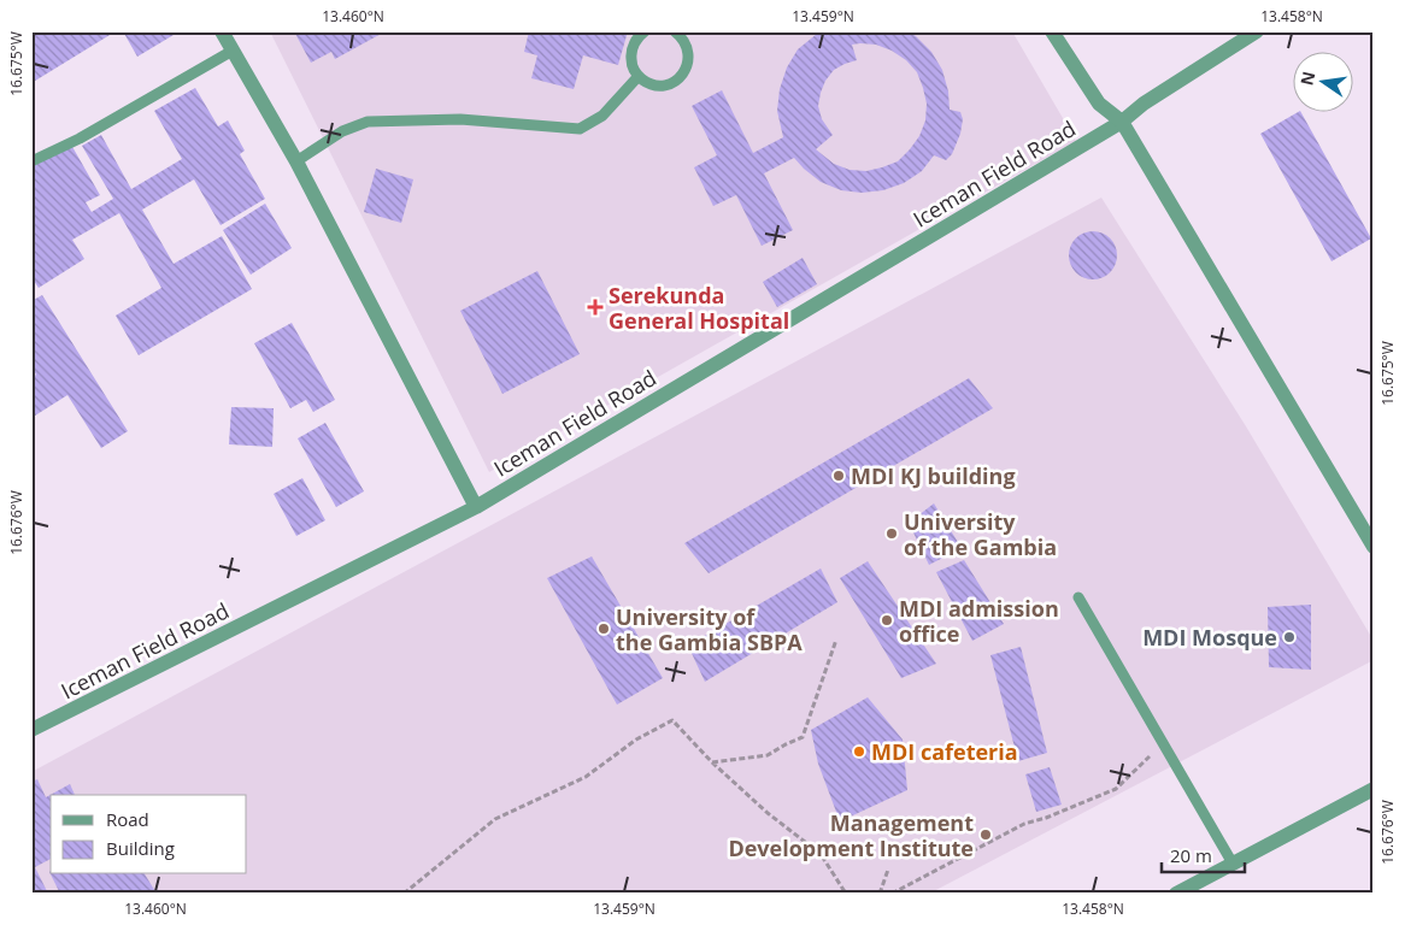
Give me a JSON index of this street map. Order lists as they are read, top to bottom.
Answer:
{
  "streets": {
    "street": ["Iceman Field Road"]
  },
  "places": {
    "health": ["Serekunda General Hospital"],
    "other": [
      "MDI KJ building",
      "University of the Gambia",
      "MDI admission office",
      "University of the Gambia SBPA",
      "MDI Mosque",
      "MDI cafeteria",
      "Management Development Institute"
    ]
  },
  "legend": ["Road", "Building"],
  "scale_bar": "20 m",
  "north": "left",
  "coordinates": [
    "13.460°N",
    "13.459°N",
    "13.458°N",
    "16.675°W",
    "16.676°W"
  ]
}
